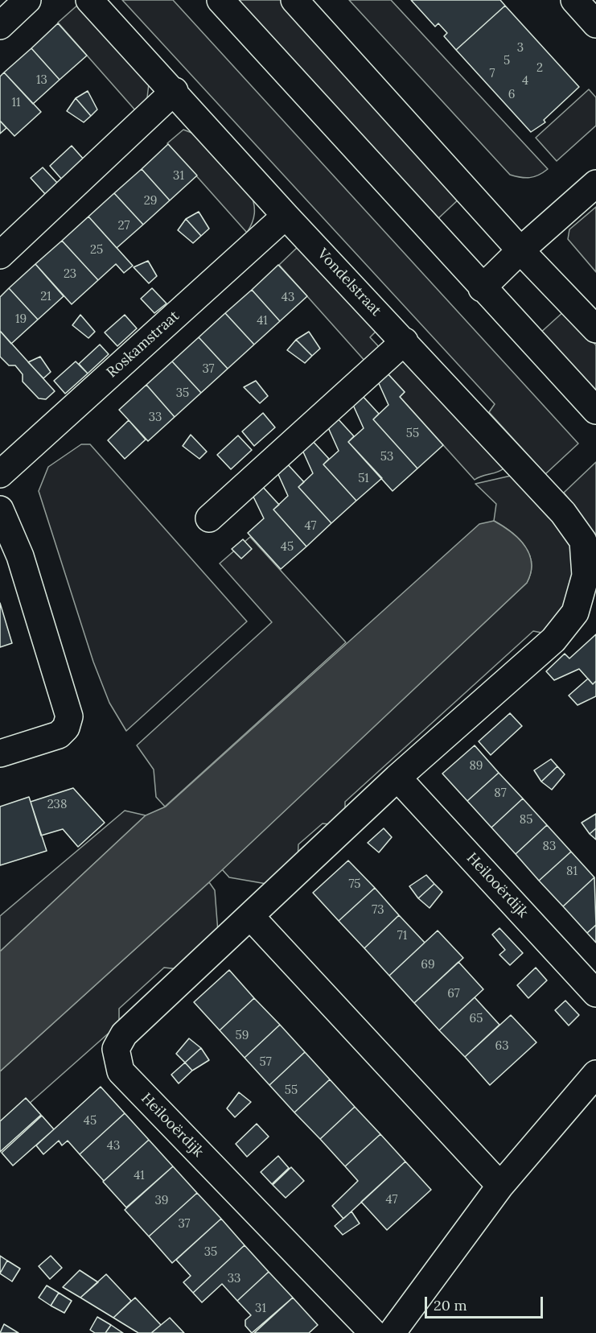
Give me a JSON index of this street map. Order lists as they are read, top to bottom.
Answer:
{
  "streets": {
    "street": ["Vondelstraat", "Roskamstraat", "Heilooërdijk"]
  },
  "crossings": [
    ["Vondelstraat", "Roskamstraat"],
    ["Vondelstraat", "Heilooërdijk"]
  ],
  "house_numbers": [
    "3",
    "5",
    "2",
    "7",
    "13",
    "4",
    "6",
    "11",
    "31",
    "29",
    "27",
    "25",
    "23",
    "21",
    "43",
    "19",
    "41",
    "37",
    "35",
    "33",
    "55",
    "53",
    "51",
    "47",
    "45",
    "89",
    "87",
    "238",
    "85",
    "83",
    "81",
    "75",
    "73",
    "71",
    "69",
    "67",
    "65",
    "59",
    "63",
    "57",
    "55",
    "45",
    "43",
    "41",
    "47",
    "39",
    "37",
    "35",
    "33",
    "31"
  ],
  "scale_bar": "20 m"
}
